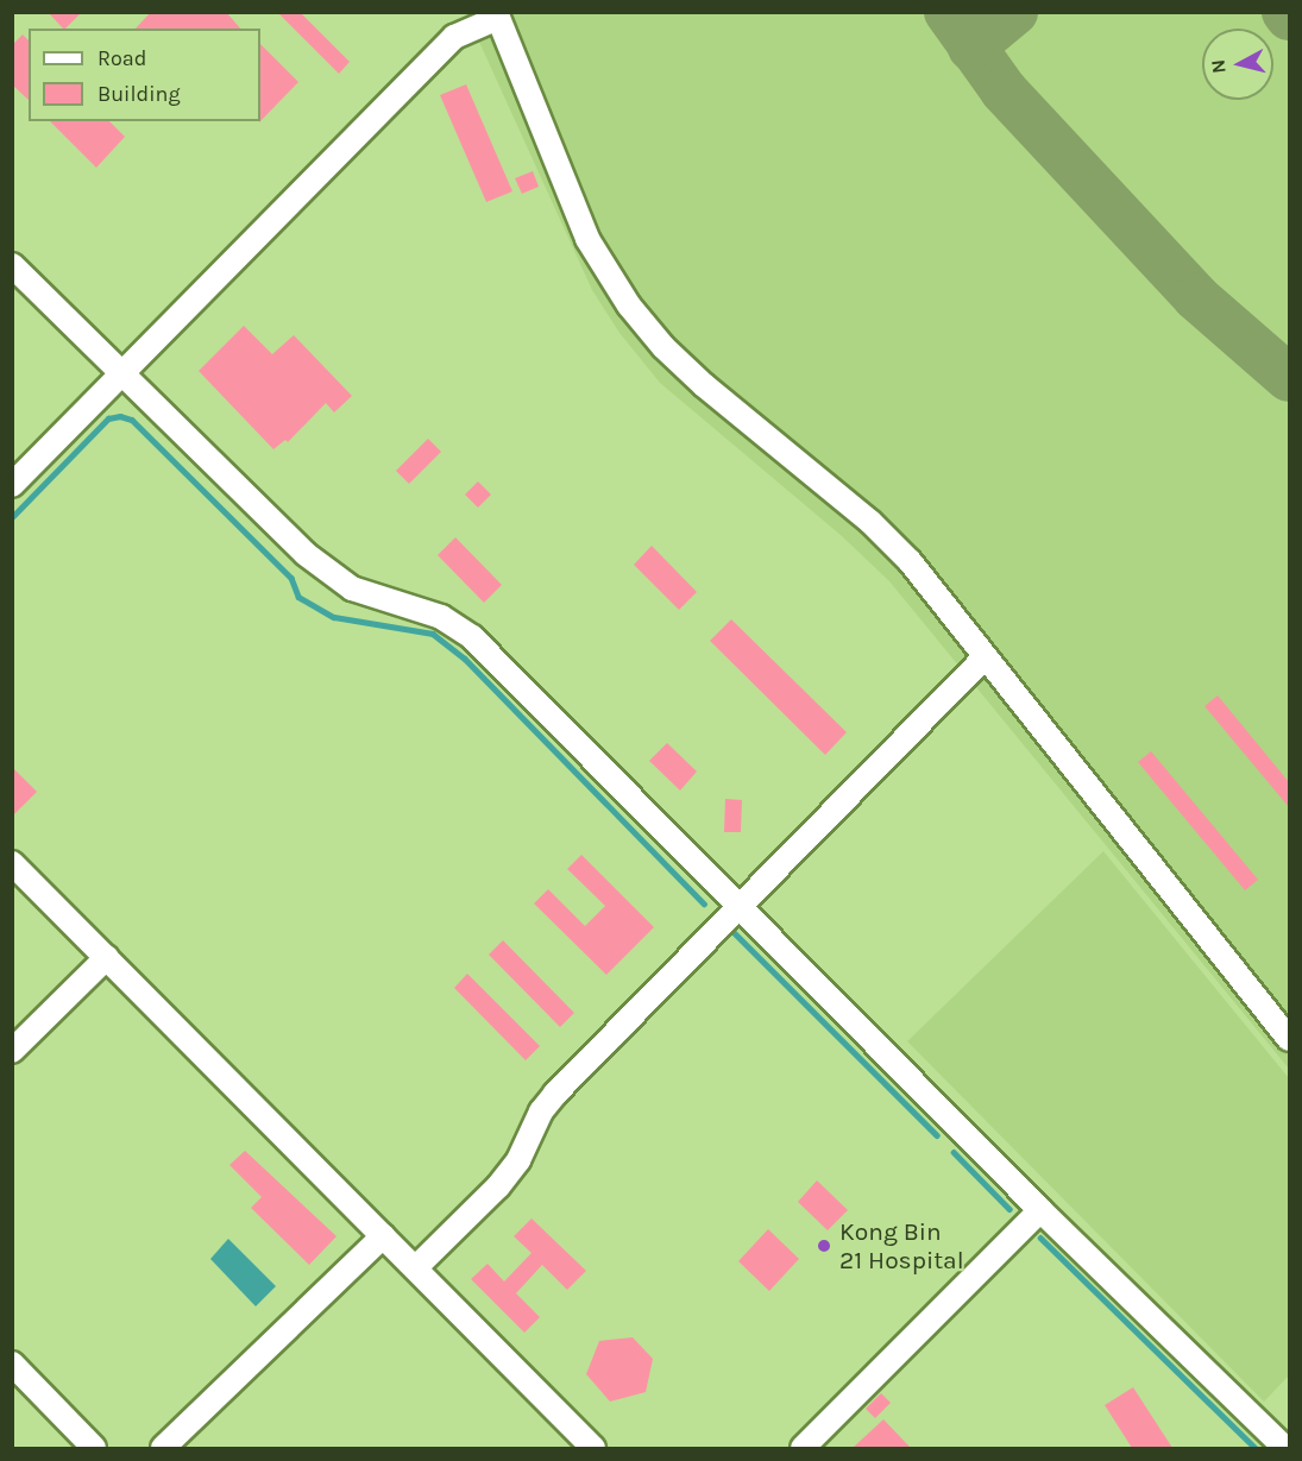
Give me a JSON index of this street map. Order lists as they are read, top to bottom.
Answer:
{
  "places": ["Kong Bin 21 Hospital"],
  "legend": ["Road", "Building"],
  "north": "left"
}
